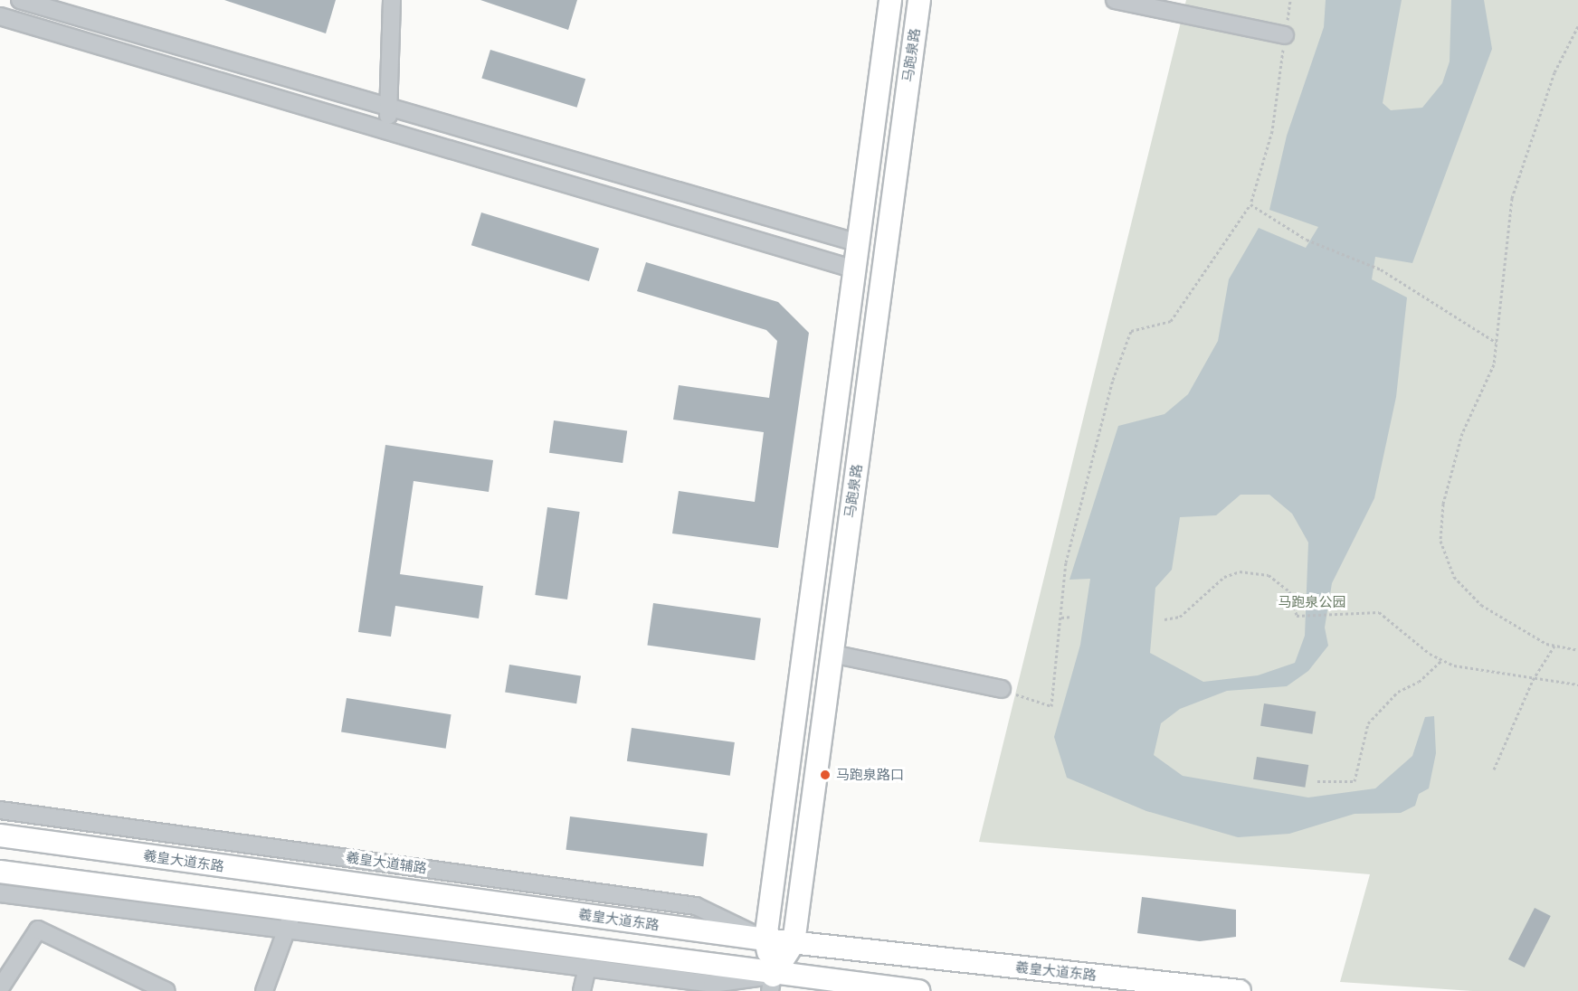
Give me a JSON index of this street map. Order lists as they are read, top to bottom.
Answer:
{
  "streets": {
    "main road": ["马跑泉路", "羲皇大道东路"],
    "street": ["羲皇大道辅路"]
  },
  "crossings": [
    ["马跑泉路", "羲皇大道东路"],
    ["马跑泉路", "羲皇大道辅路"],
    ["羲皇大道东路", "羲皇大道辅路"]
  ],
  "parks": ["马跑泉公园"],
  "places": ["马跑泉路口"]
}
